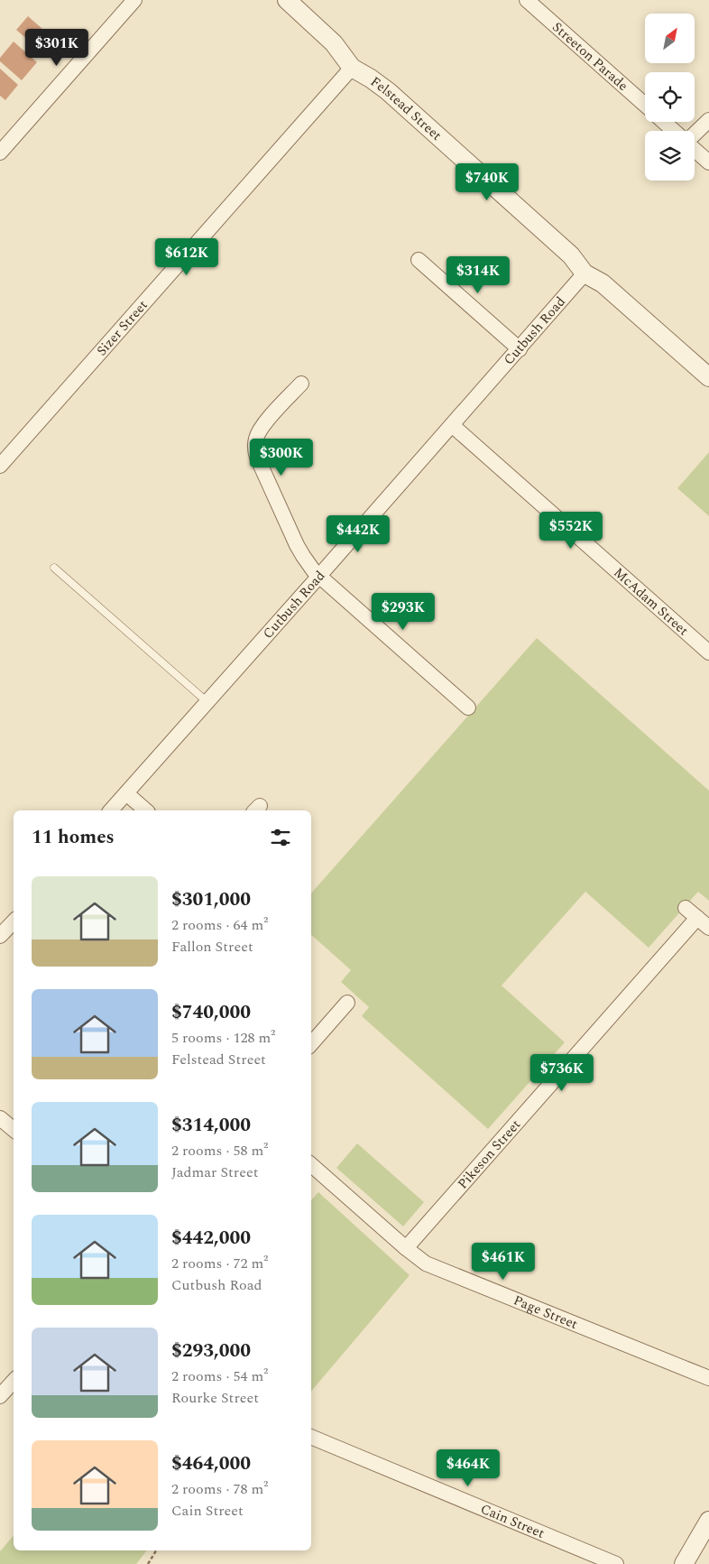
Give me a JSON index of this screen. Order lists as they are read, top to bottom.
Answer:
{
  "streets": {
    "street": [
      "Streeton Parade",
      "Felstead Street",
      "Sizer Street",
      "Cutbush Road",
      "McAdam Street",
      "Pikeson Street",
      "Page Street",
      "Cain Street"
    ]
  },
  "crossings": [
    ["Felstead Street", "Sizer Street"],
    ["Felstead Street", "Cutbush Road"],
    ["Cutbush Road", "McAdam Street"],
    ["Pikeson Street", "Page Street"]
  ],
  "north": "top right",
  "page": {
    "price": [
      "$301K",
      "$740K",
      "$612K",
      "$314K",
      "$300K",
      "$552K",
      "$442K",
      "$293K",
      "$736K",
      "$461K",
      "$464K"
    ],
    "heading": "11 homes",
    "list": [
      {
        "name": "$301,000",
        "note": "2 rooms · 64 m² · Fallon Street"
      },
      {
        "name": "$740,000",
        "note": "5 rooms · 128 m² · Felstead Street"
      },
      {
        "name": "$314,000",
        "note": "2 rooms · 58 m² · Jadmar Street"
      },
      {
        "name": "$442,000",
        "note": "2 rooms · 72 m² · Cutbush Road"
      },
      {
        "name": "$293,000",
        "note": "2 rooms · 54 m² · Rourke Street"
      },
      {
        "name": "$464,000",
        "note": "2 rooms · 78 m² · Cain Street"
      }
    ]
  }
}
